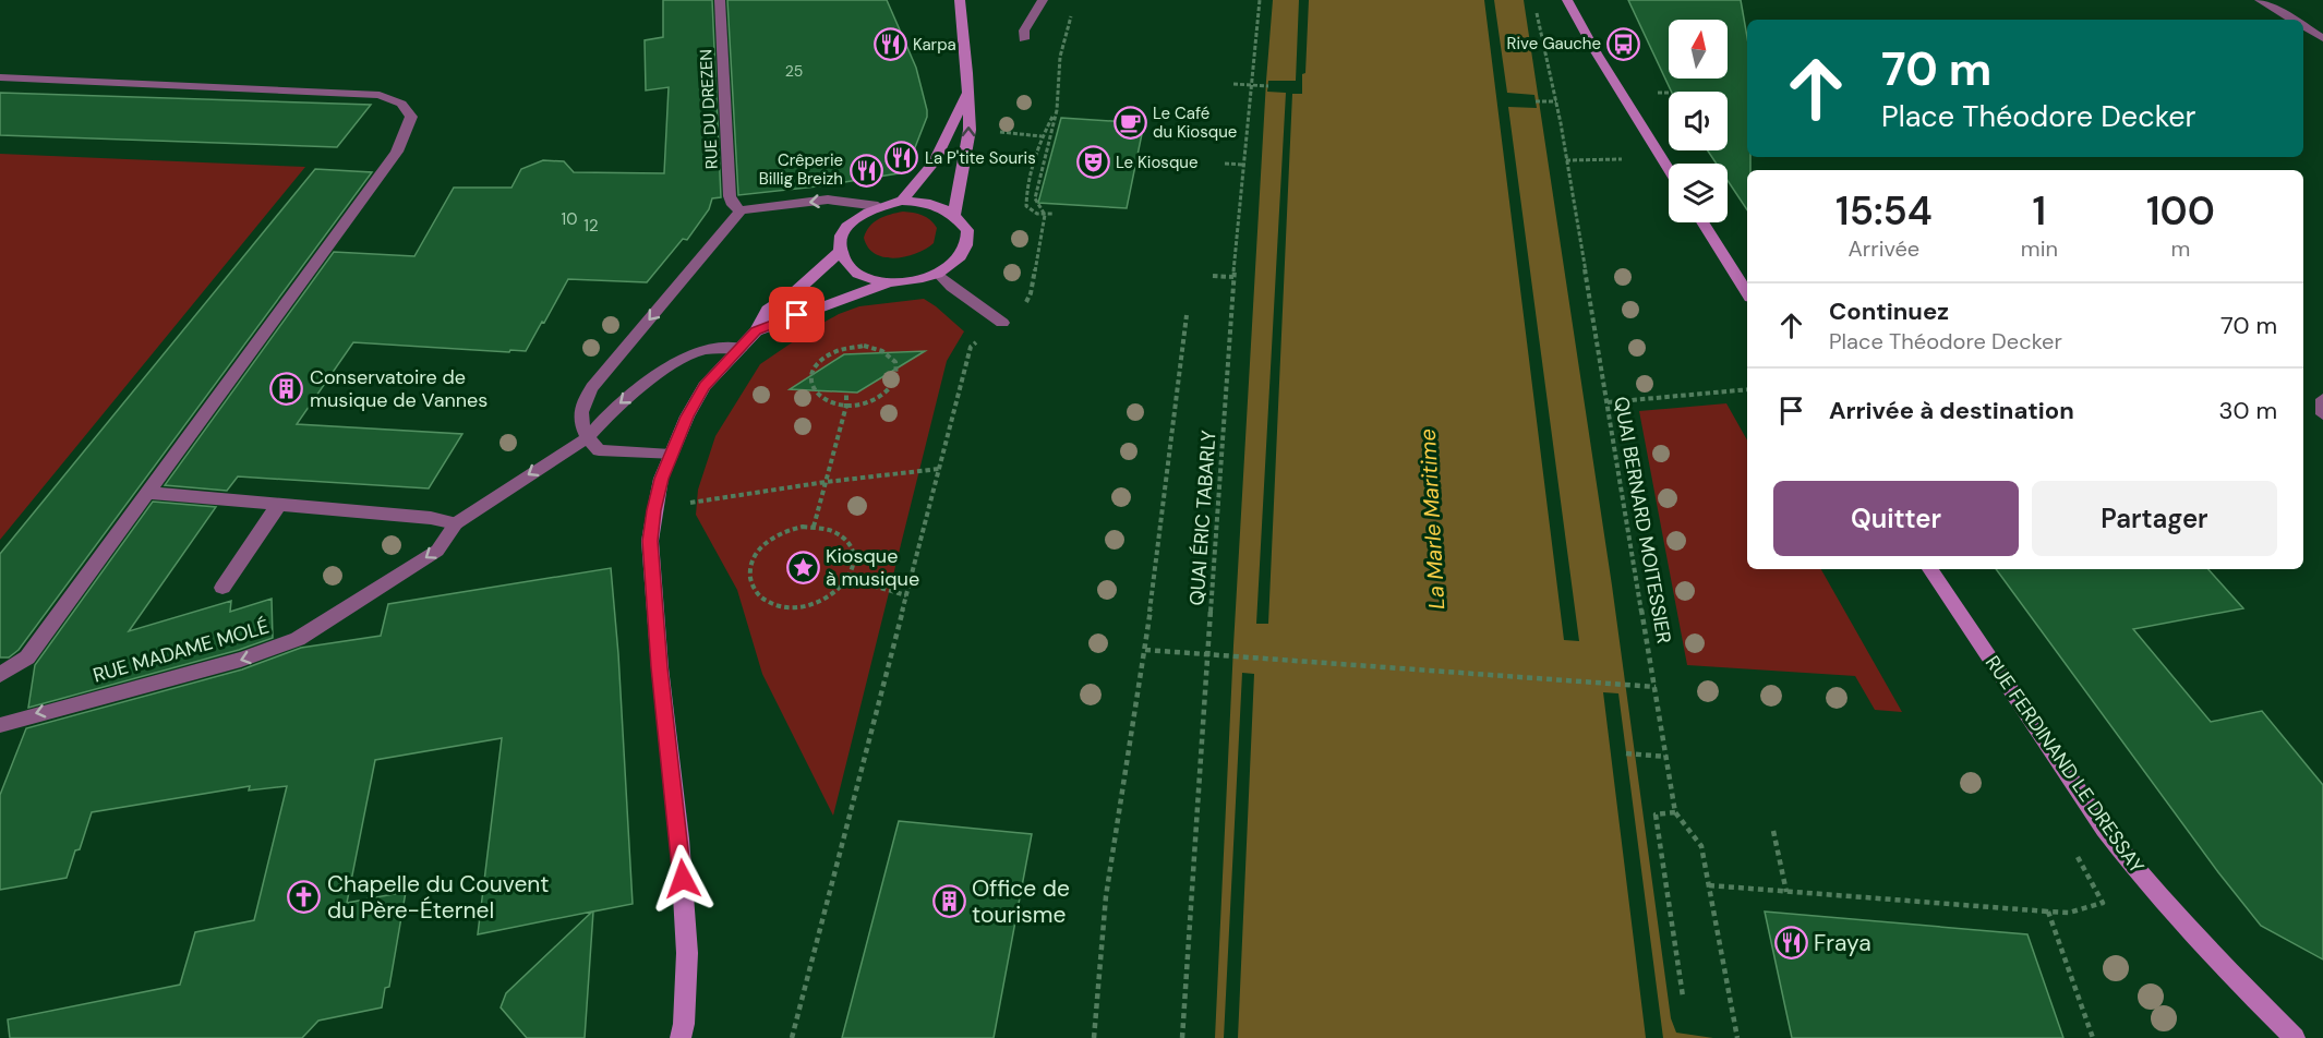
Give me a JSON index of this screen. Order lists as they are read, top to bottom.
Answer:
{
  "streets": {
    "main road": ["RUE FERDINAND LE DRESSAY"],
    "street": ["RUE DU DREZEN", "RUE MADAME MOLÉ"],
    "path": ["QUAI ÉRIC TABARLY", "QUAI BERNARD MOITESSIER"]
  },
  "one_way": ["RUE MADAME MOLÉ"],
  "water": ["La Marle Maritime"],
  "places": {
    "bus stop": ["Rive Gauche"],
    "restaurant": [
      "Karpa",
      "La P'tite Souris",
      "Crêperie Billig Breizh",
      "Fraya"
    ],
    "cafe": ["Le Café du Kiosque"],
    "theatre": ["Le Kiosque"],
    "building": ["Conservatoire de musique de Vannes", "Office de tourisme"],
    "place": ["Kiosque à musique"],
    "church": ["Chapelle du Couvent du Père-Éternel"]
  },
  "house_numbers": ["25", "10", "12"],
  "north": "top",
  "page": {
    "turn": ["70 m", "Place Théodore Decker"],
    "eta": [
      "15:54",
      "Arrivée",
      "1",
      "min",
      "100",
      "m"
    ],
    "list": [
      {
        "name": "Continuez",
        "note": "Place Théodore Decker",
        "value": "70 m"
      },
      {
        "name": "Arrivée à destination",
        "value": "30 m"
      }
    ],
    "buttons": ["Quitter", "Partager"]
  }
}
